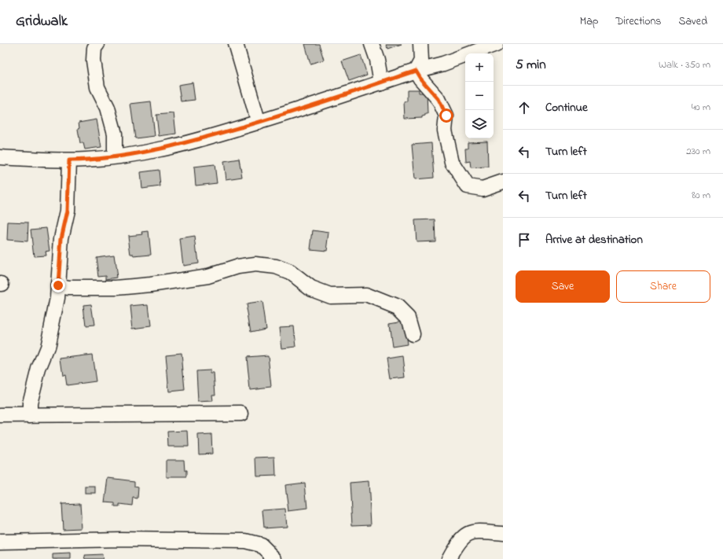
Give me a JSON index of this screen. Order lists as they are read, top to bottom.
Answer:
{
  "page": {
    "header": "Gridwalk",
    "nav": ["Map", "Directions", "Saved"],
    "heading": ["5 min", "Walk · 350 m"],
    "map_buttons": ["+", "−"],
    "list": [
      ["Continue", "40 m"],
      ["Turn left", "230 m"],
      ["Turn left", "80 m"],
      "Arrive at destination"
    ],
    "buttons": ["Save", "Share"]
  }
}
